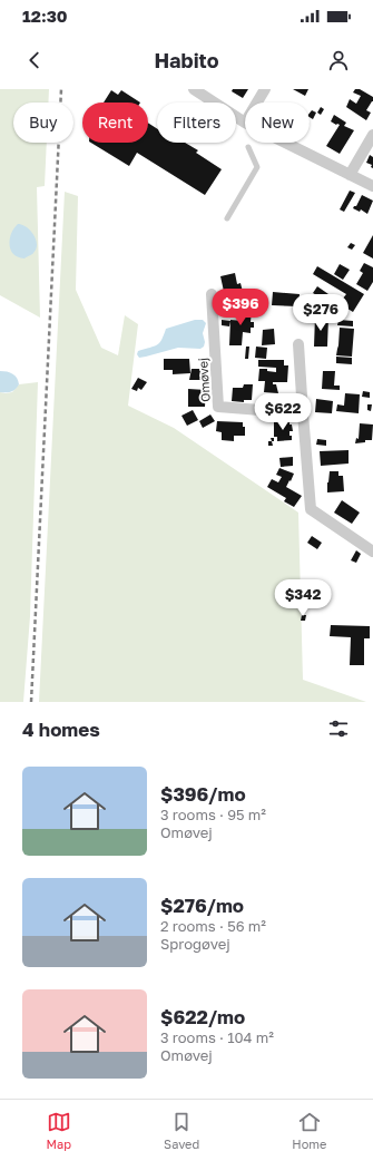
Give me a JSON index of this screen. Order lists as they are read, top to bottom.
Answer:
{
  "streets": {
    "street": ["Omøvej"]
  },
  "page": {
    "status": "12:30",
    "header": "Habito",
    "chip": [
      "Buy",
      "Rent",
      "Filters",
      "New"
    ],
    "price": [
      "$396",
      "$276",
      "$622",
      "$342"
    ],
    "heading": "4 homes",
    "list": [
      {
        "name": "$396/mo",
        "note": "3 rooms · 95 m² · Omøvej"
      },
      {
        "name": "$276/mo",
        "note": "2 rooms · 56 m² · Sprogøvej"
      },
      {
        "name": "$622/mo",
        "note": "3 rooms · 104 m² · Omøvej"
      }
    ],
    "tabs": ["Map", "Saved", "Home"]
  }
}
